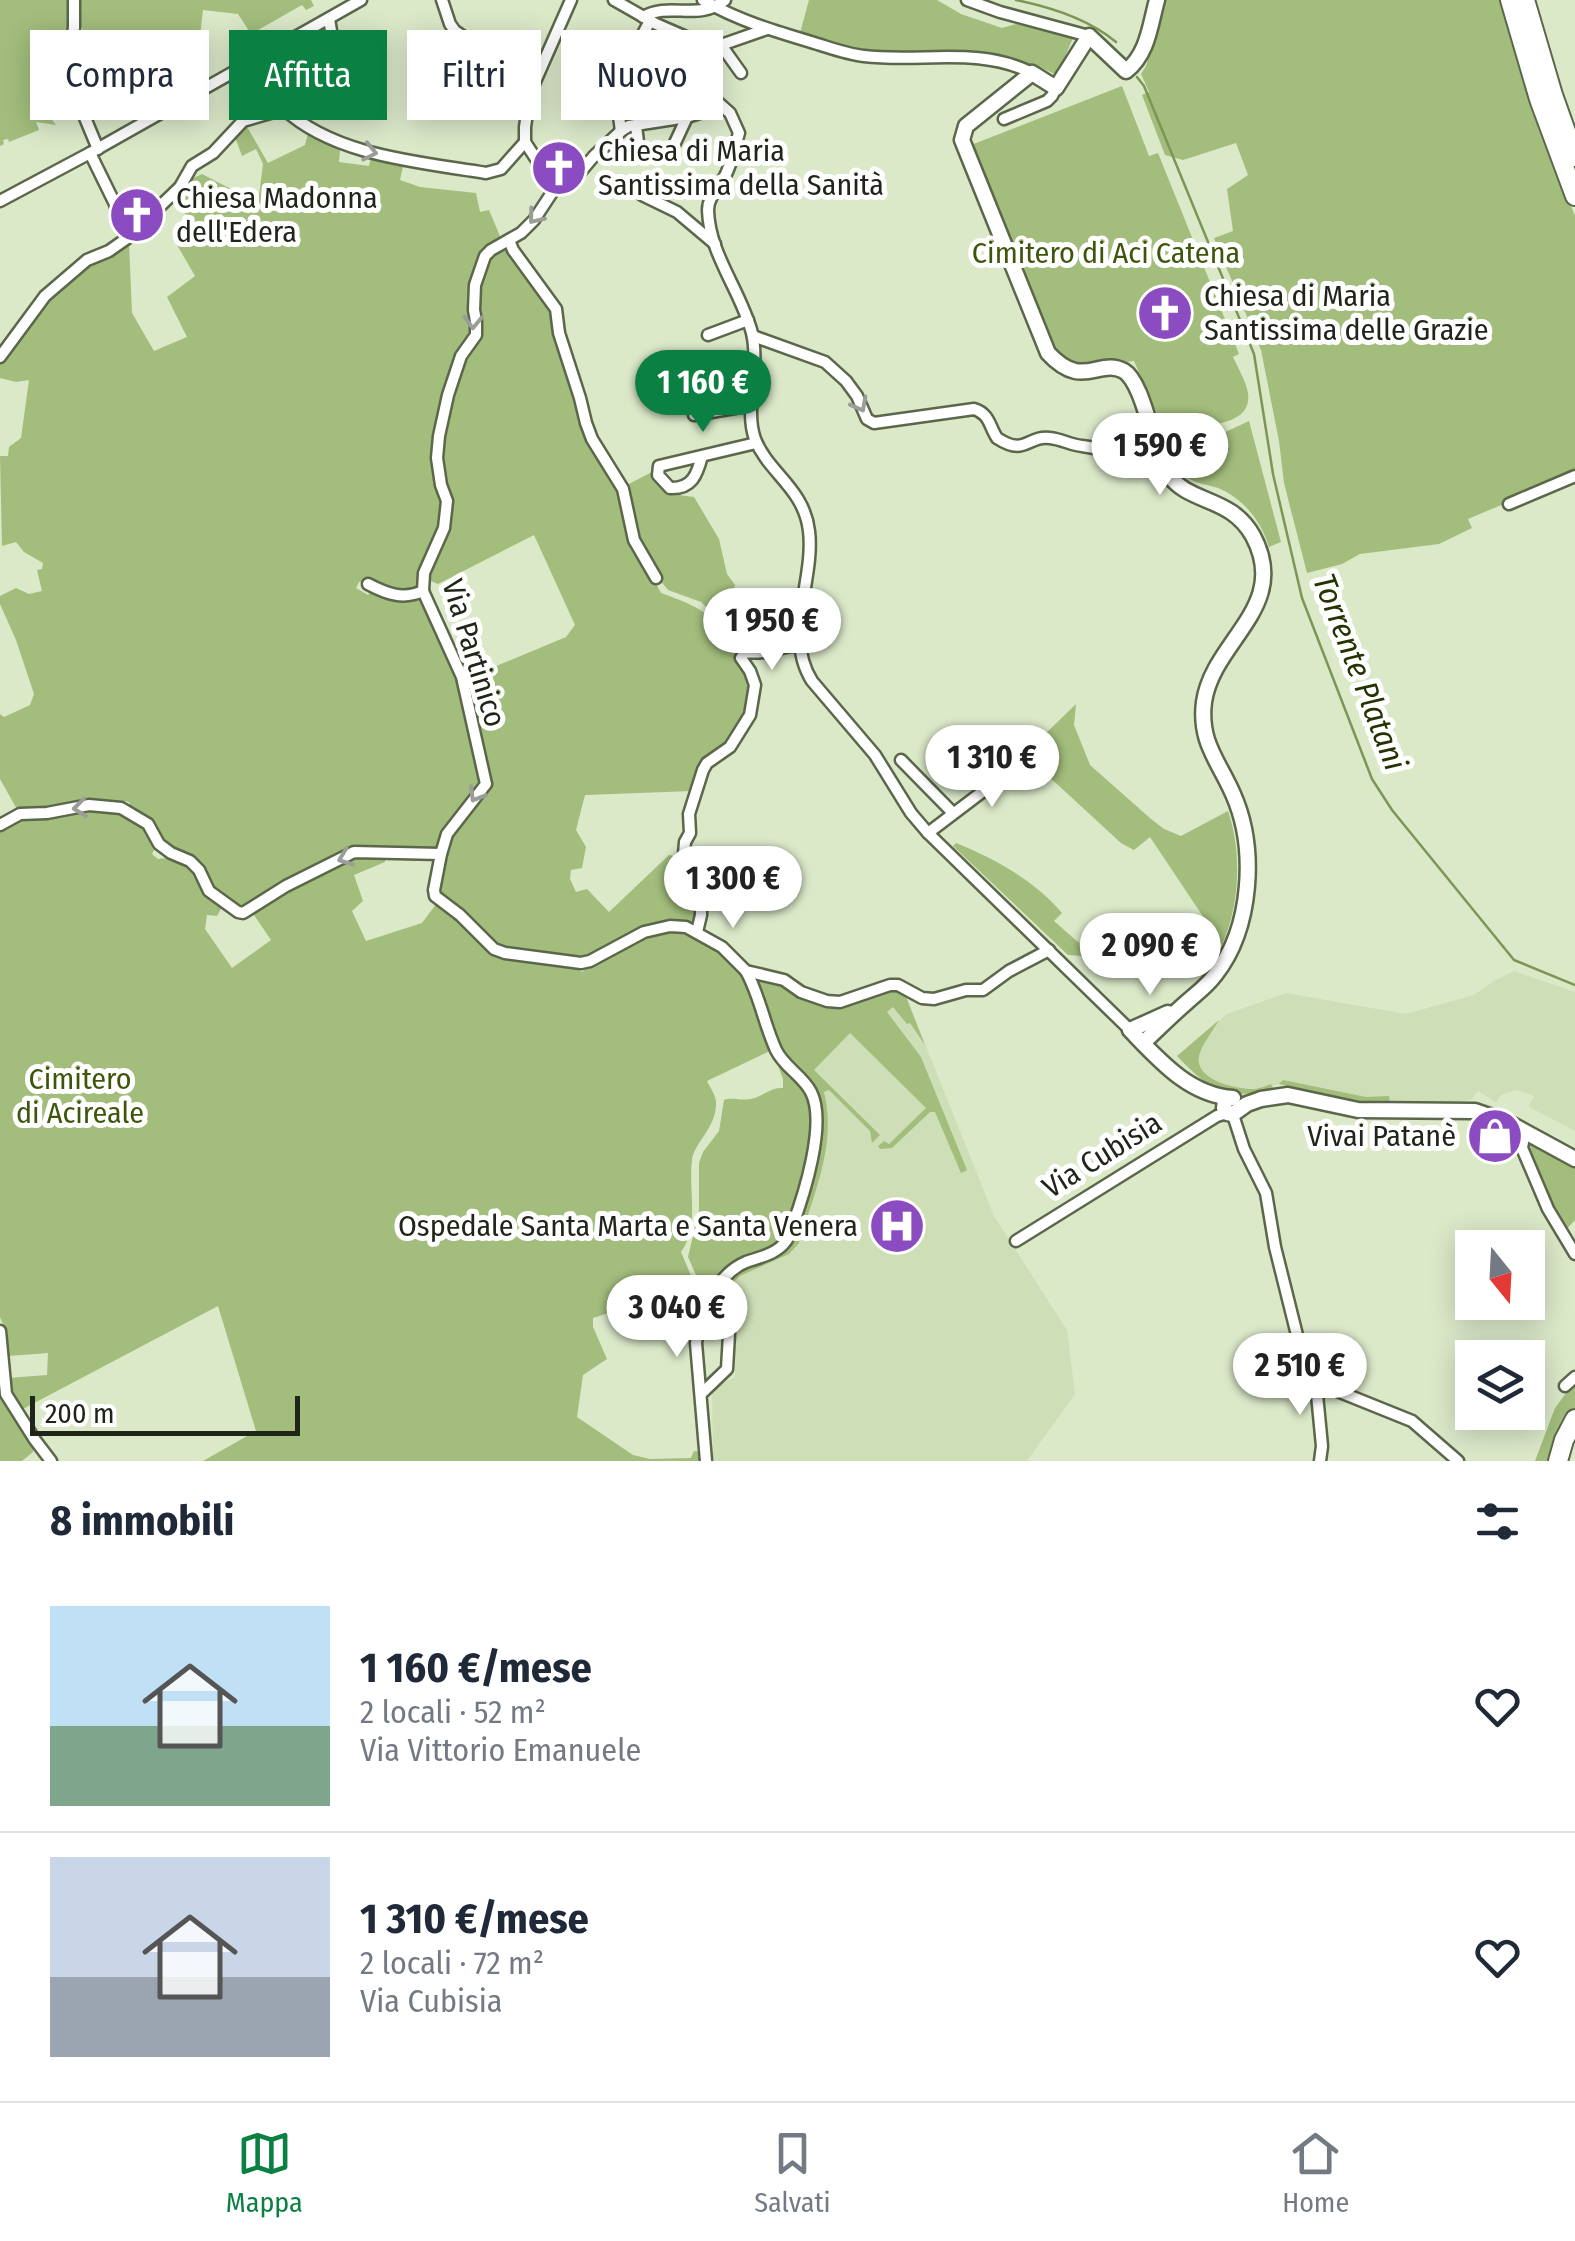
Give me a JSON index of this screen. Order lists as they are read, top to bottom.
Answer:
{
  "streets": {
    "street": ["Via Partinico", "Via Cubisia"]
  },
  "one_way": ["Via Partinico"],
  "water": ["Torrente Platani"],
  "parks": ["Cimitero di Aci Catena", "Cimitero di Acireale"],
  "places": {
    "church": ["Chiesa di Maria Santissima della Sanità", "Chiesa Madonna dell'Edera", "Chiesa di Maria Santissima delle Grazie"],
    "shop": ["Vivai Patanè"],
    "hospital": ["Ospedale Santa Marta e Santa Venera"]
  },
  "scale_bar": "200 m",
  "north": "bottom",
  "page": {
    "chip": [
      "Compra",
      "Affitta",
      "Filtri",
      "Nuovo"
    ],
    "price": [
      "1 160 €",
      "1 590 €",
      "1 950 €",
      "1 310 €",
      "1 300 €",
      "2 090 €",
      "3 040 €",
      "2 510 €"
    ],
    "scale": "200 m",
    "heading": "8 immobili",
    "list": [
      {
        "name": "1 160 €/mese",
        "note": "2 locali · 52 m² · Via Vittorio Emanuele"
      },
      {
        "name": "1 310 €/mese",
        "note": "2 locali · 72 m² · Via Cubisia"
      }
    ],
    "tabs": ["Mappa", "Salvati", "Home"]
  }
}
